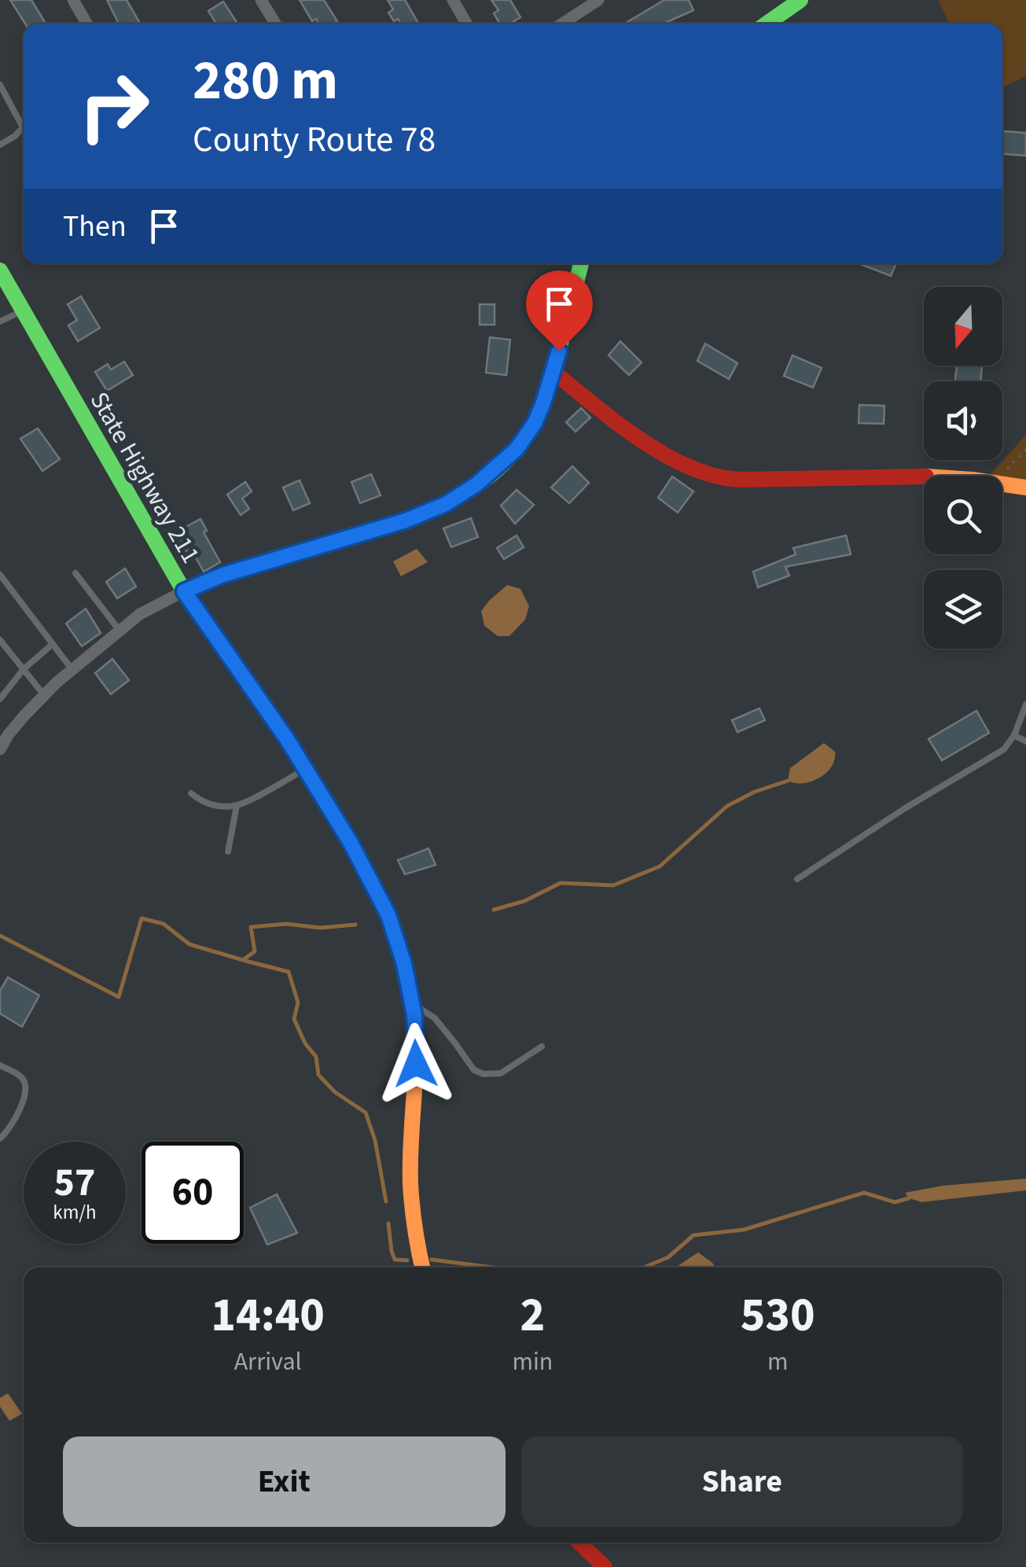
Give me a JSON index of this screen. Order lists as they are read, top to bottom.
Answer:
{
  "streets": {
    "main road": ["State Highway 211"]
  },
  "north": "bottom",
  "page": {
    "turn": ["280 m", "County Route 78"],
    "then": "Then",
    "speed": "57 km/h",
    "limit": "60",
    "eta": [
      "14:40",
      "Arrival",
      "2",
      "min",
      "530",
      "m"
    ],
    "buttons": ["Exit", "Share"]
  }
}
